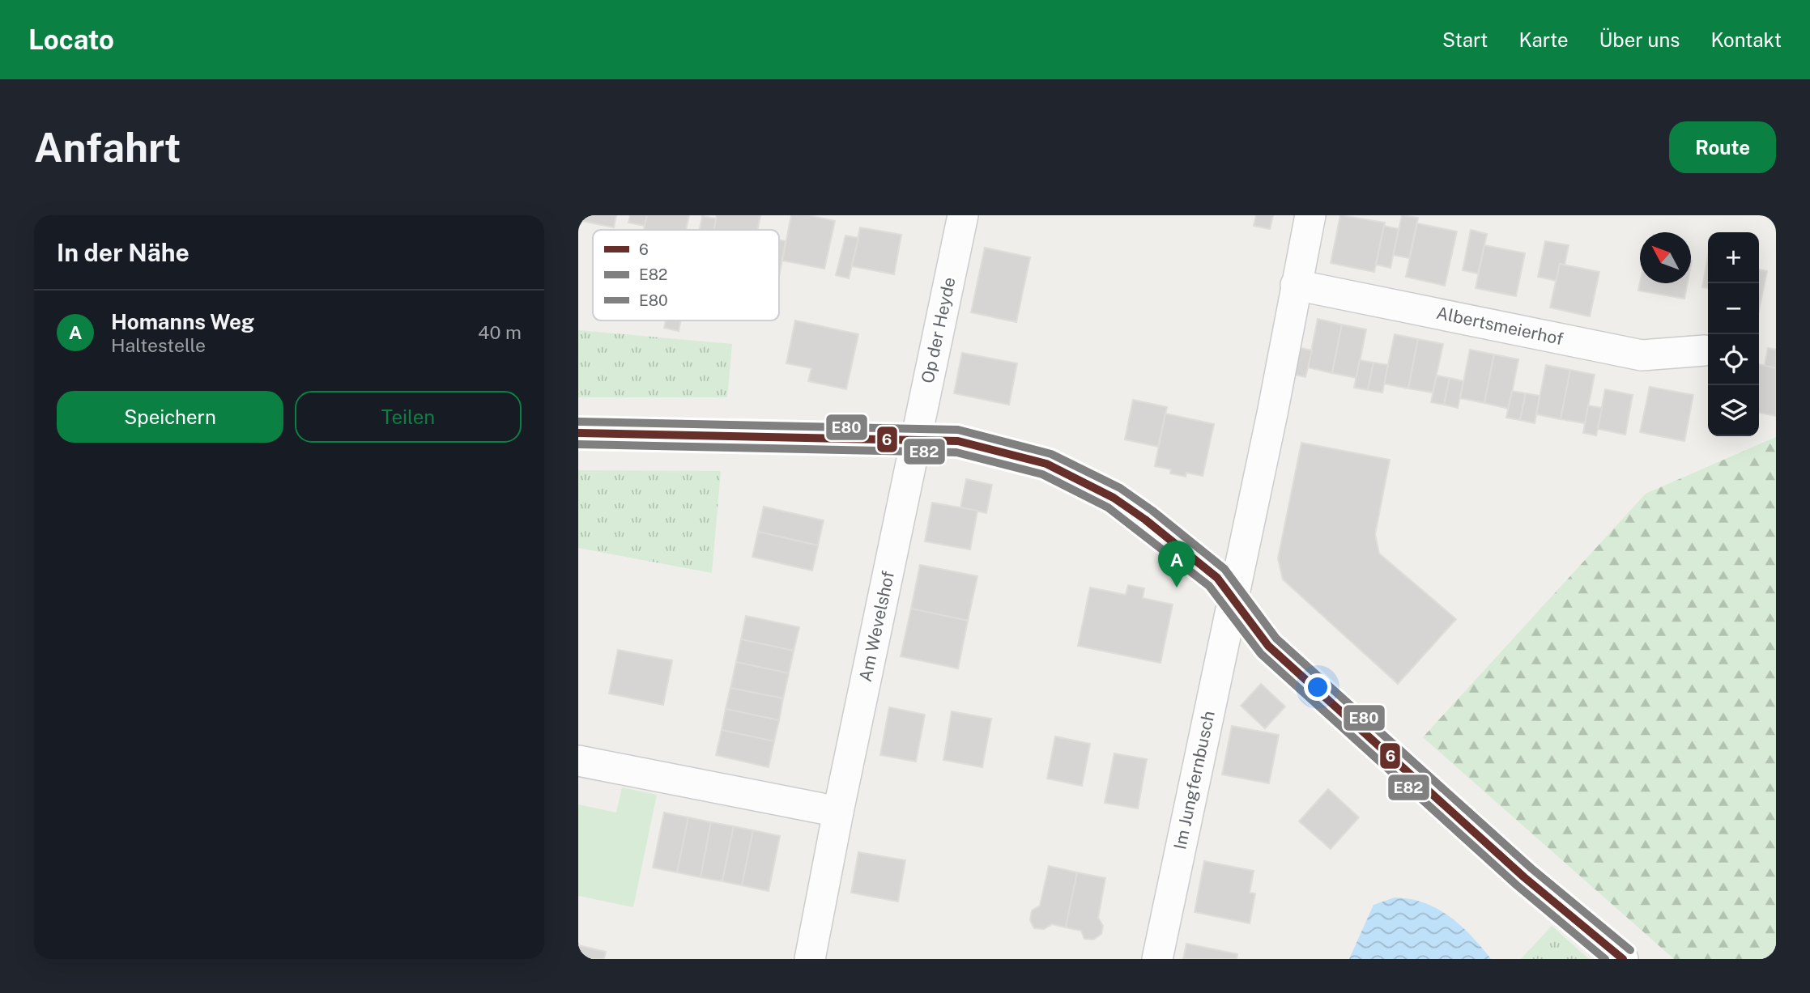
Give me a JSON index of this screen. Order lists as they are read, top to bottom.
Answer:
{
  "streets": {
    "street": [
      "Albertsmeierhof",
      "Op der Heyde",
      "Am Wevelshof",
      "Im Jungfernbusch"
    ]
  },
  "crossings": [
    ["Albertsmeierhof", "Im Jungfernbusch"],
    ["Op der Heyde", "Am Wevelshof"]
  ],
  "lines": ["transit line E80", "transit line 6", "transit line E82"],
  "legend": ["6", "E82", "E80"],
  "north": "top left",
  "page": {
    "header": "Locato",
    "nav": [
      "Start",
      "Karte",
      "Über uns",
      "Kontakt"
    ],
    "buttons": [
      "Route",
      ["Speichern", "Teilen"]
    ],
    "title": "Anfahrt",
    "heading": "In der Nähe",
    "map_buttons": ["+", "−"],
    "list": [
      {
        "mark": "A",
        "name": "Homanns Weg",
        "note": "Haltestelle",
        "value": "40 m"
      }
    ],
    "pins": "A"
  }
}
